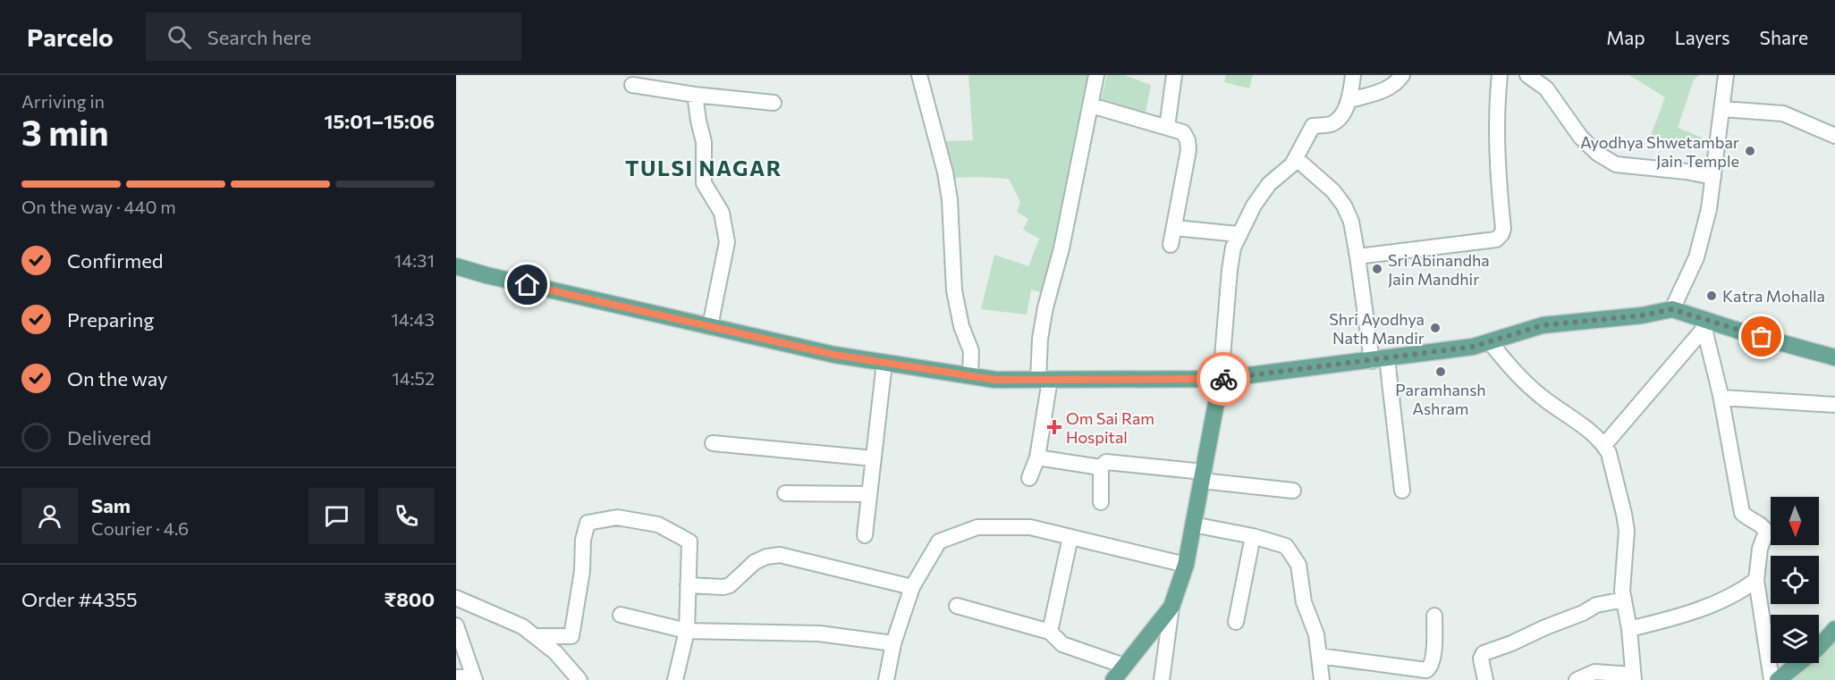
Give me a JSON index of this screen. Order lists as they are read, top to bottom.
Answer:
{
  "districts": ["TULSI NAGAR"],
  "places": {
    "other": [
      "Ayodhya Shwetambar Jain Temple",
      "Sri Abinandha Jain Mandhir",
      "Katra Mohalla",
      "Shri Ayodhya Nath Mandir",
      "Paramhansh Ashram"
    ],
    "health": ["Om Sai Ram Hospital"]
  },
  "north": "bottom",
  "page": {
    "header": "Parcelo",
    "search": "Search here",
    "nav": ["Map", "Layers", "Share"],
    "heading": ["3 min", "Arriving in", "15:01–15:06"],
    "panel": [
      "Sam",
      "Courier · 4.6",
      "Order #4355",
      "₹800"
    ],
    "bar": "On the way · 440 m",
    "list": [
      ["Confirmed", "14:31"],
      ["Preparing", "14:43"],
      ["On the way", "14:52"],
      "Delivered"
    ]
  }
}
